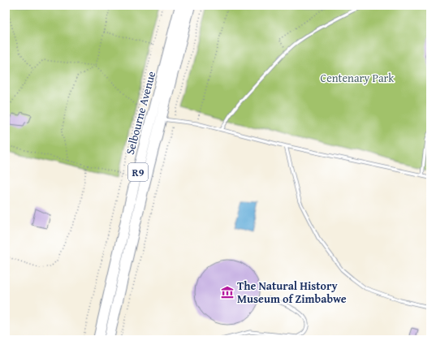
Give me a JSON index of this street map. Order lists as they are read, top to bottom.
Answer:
{
  "streets": {
    "highway": ["Selbourne Avenue", "R9"]
  },
  "parks": ["Centenary Park"],
  "places": {
    "museum": ["The Natural History Museum of Zimbabwe"]
  }
}
